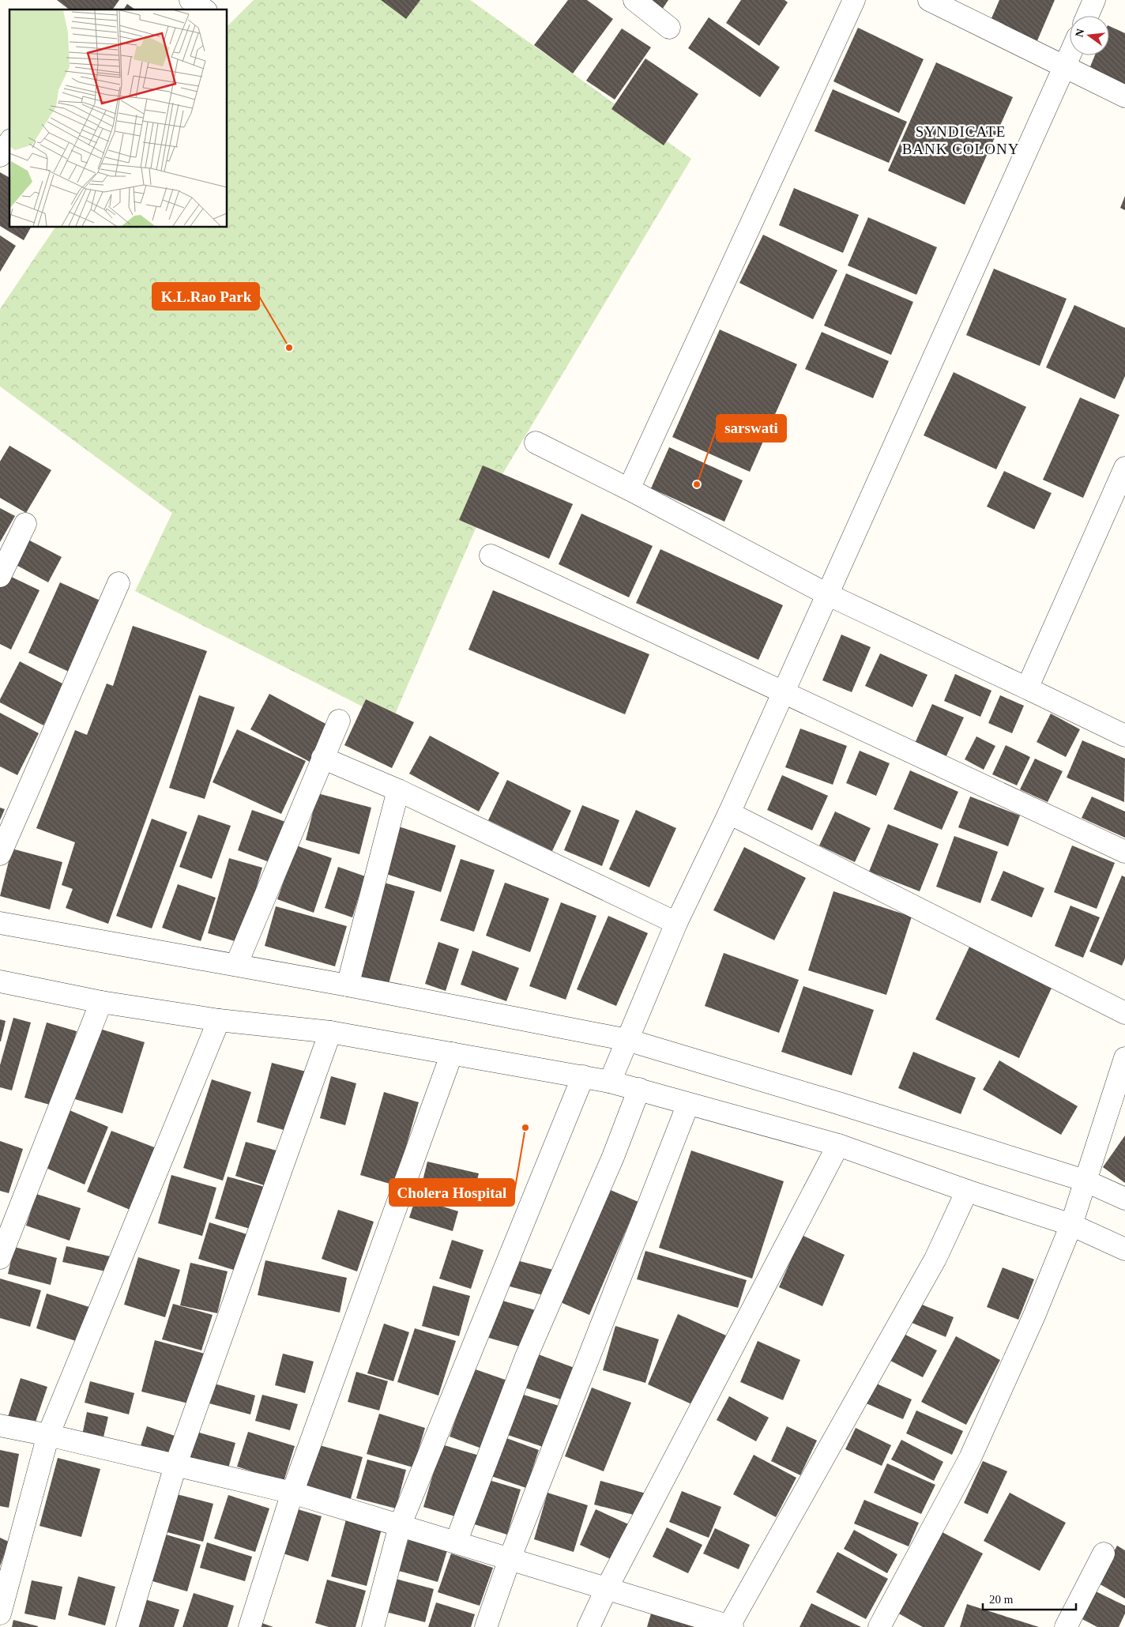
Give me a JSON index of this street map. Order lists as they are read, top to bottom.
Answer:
{
  "districts": ["SYNDICATE BANK COLONY"],
  "places": ["K.L.Rao Park", "sarswati", "Cholera Hospital"],
  "scale_bar": "20 m",
  "north": "left"
}
